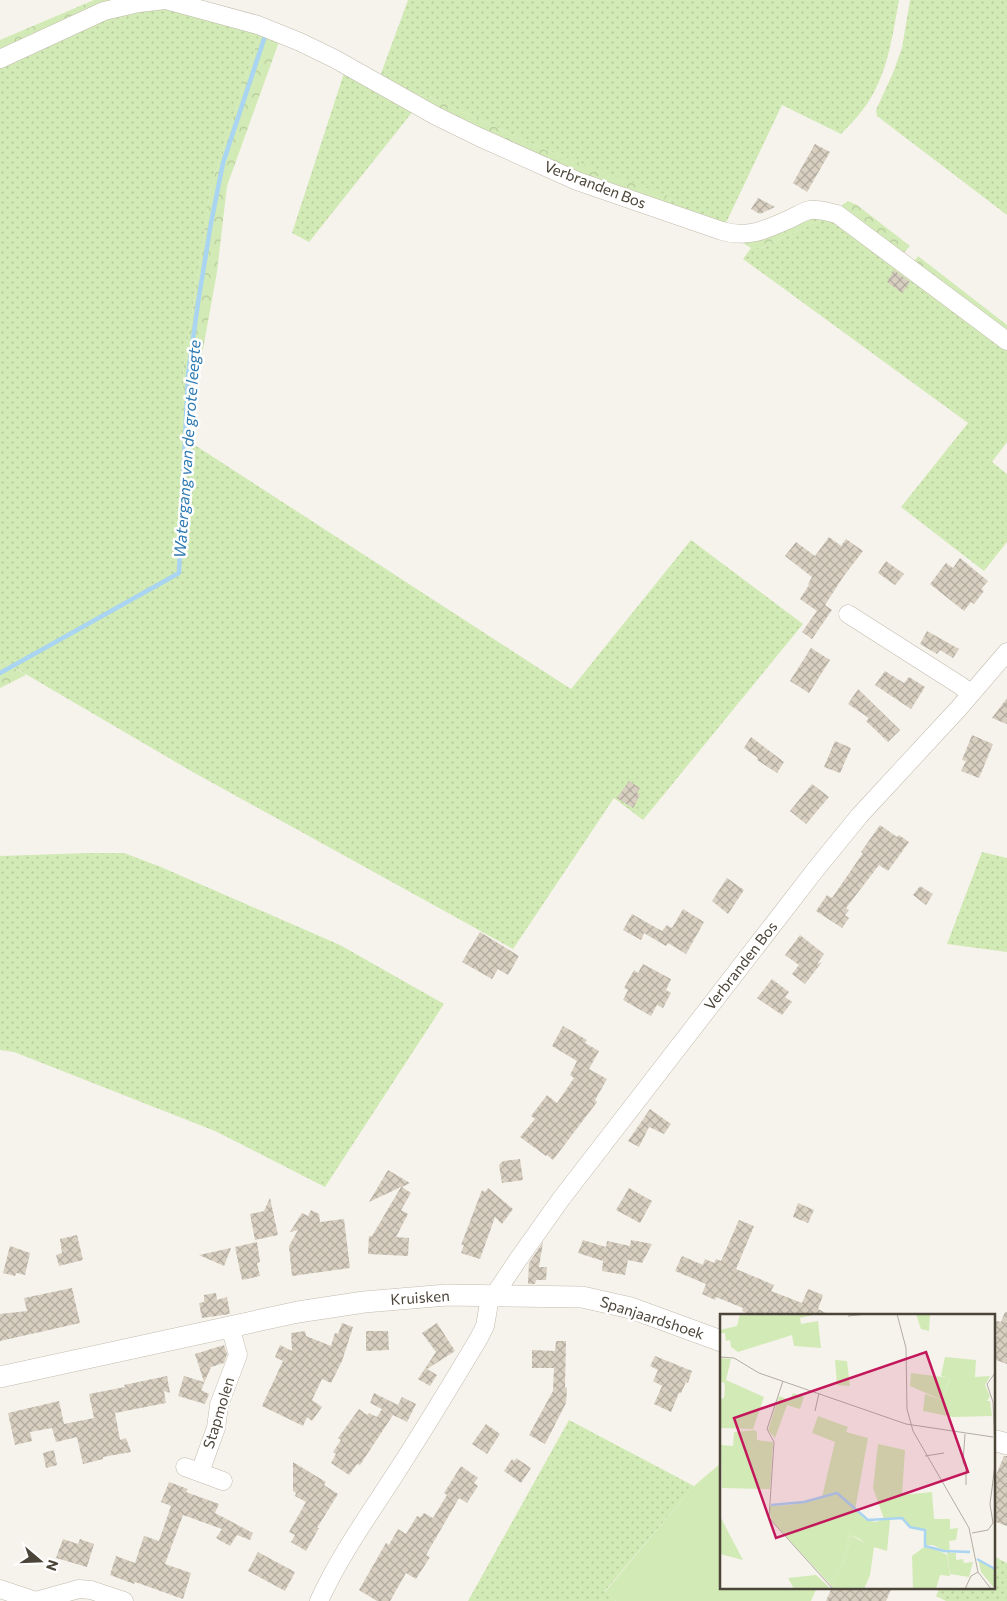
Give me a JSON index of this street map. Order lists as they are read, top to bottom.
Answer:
{
  "streets": {
    "street": [
      "Verbranden Bos",
      "Kruisken",
      "Spanjaardshoek",
      "Stapmolen"
    ]
  },
  "crossings": [
    ["Verbranden Bos", "Kruisken"],
    ["Verbranden Bos", "Spanjaardshoek"],
    ["Kruisken", "Spanjaardshoek"],
    ["Kruisken", "Stapmolen"]
  ],
  "water": ["Watergang van de grote leegte"],
  "north": "right"
}
